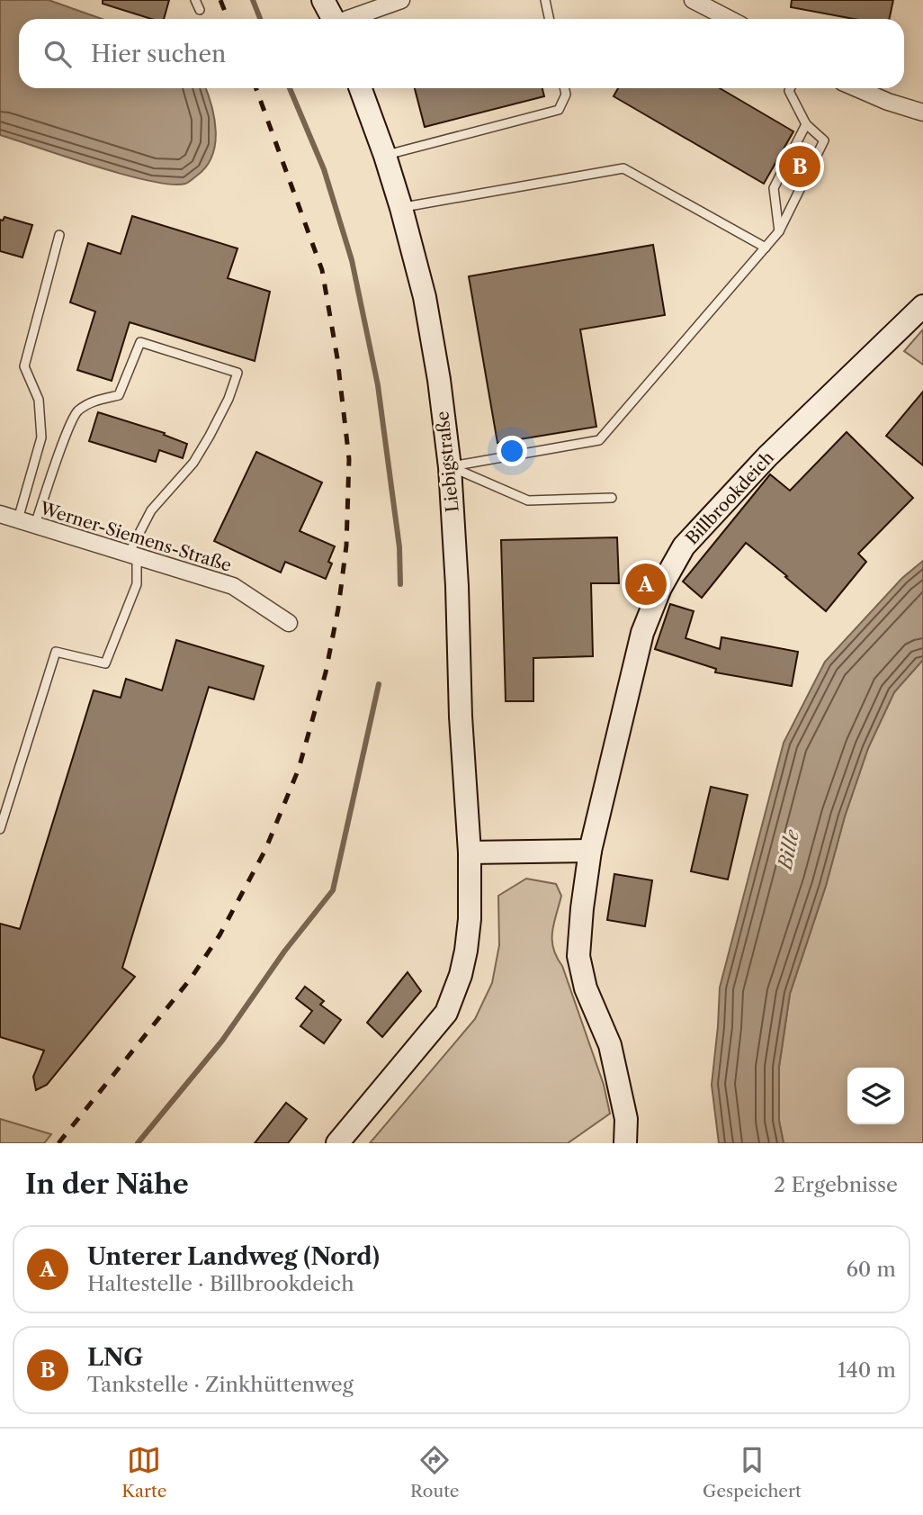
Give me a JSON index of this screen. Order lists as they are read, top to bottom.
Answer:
{
  "streets": {
    "main road": ["Liebigstraße", "Billbrookdeich"],
    "street": ["Werner-Siemens-Straße"]
  },
  "water": ["Bille"],
  "page": {
    "search": "Hier suchen",
    "pins": ["B", "A"],
    "heading": ["In der Nähe", "2 Ergebnisse"],
    "list": [
      {
        "mark": "A",
        "name": "Unterer Landweg (Nord)",
        "note": "Haltestelle · Billbrookdeich",
        "value": "60 m"
      },
      {
        "mark": "B",
        "name": "LNG",
        "note": "Tankstelle · Zinkhüttenweg",
        "value": "140 m"
      }
    ],
    "nav": ["Karte", "Route", "Gespeichert"]
  }
}
